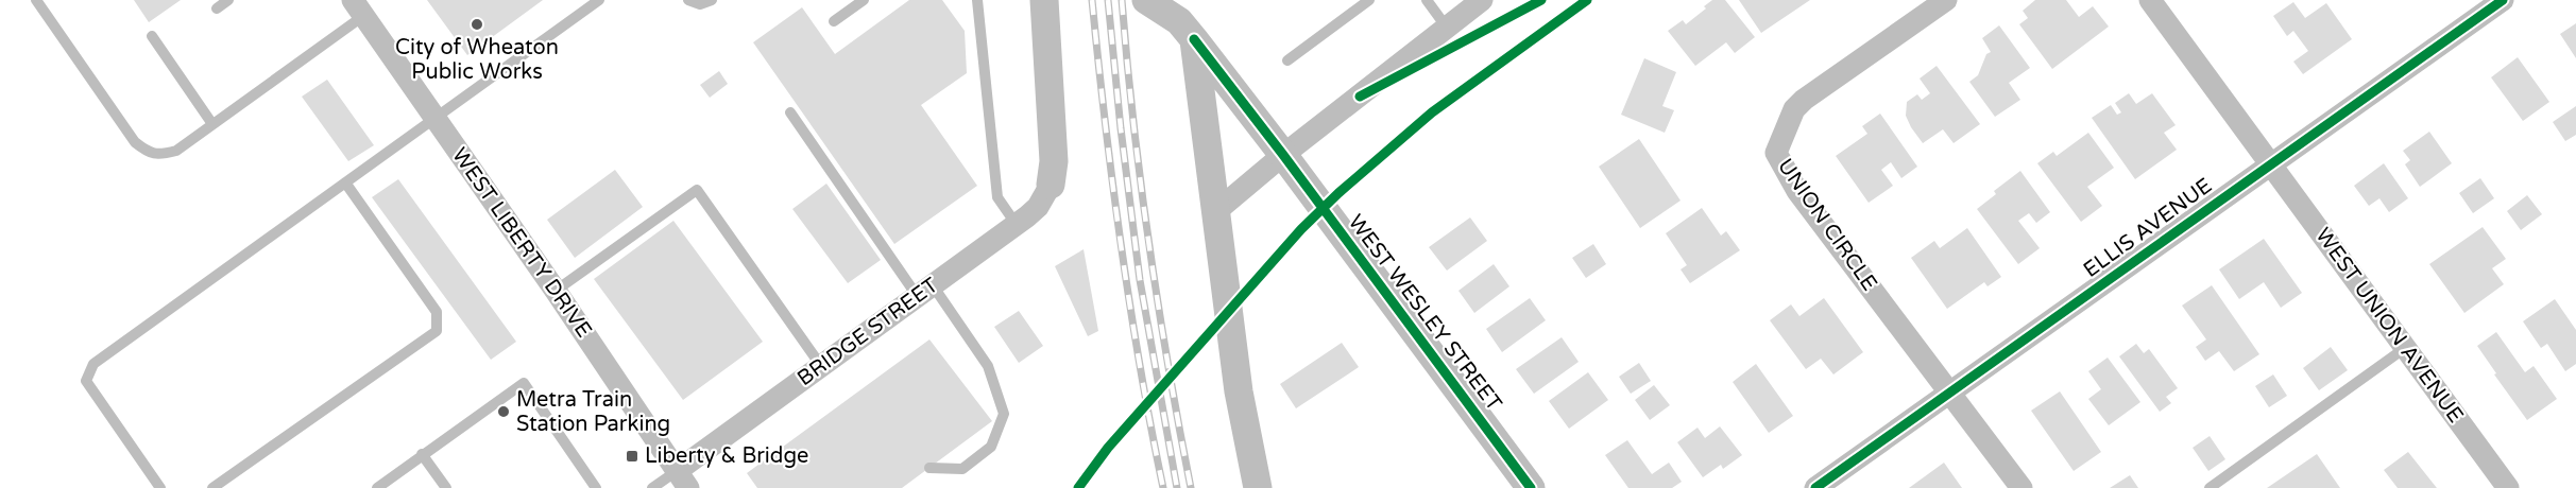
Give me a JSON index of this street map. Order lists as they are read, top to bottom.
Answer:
{
  "streets": {
    "street": [
      "UNION CIRCLE",
      "ELLIS AVENUE",
      "WEST LIBERTY DRIVE",
      "WEST WESLEY STREET",
      "WEST UNION AVENUE",
      "BRIDGE STREET"
    ]
  },
  "crossings": [
    ["UNION CIRCLE", "ELLIS AVENUE"],
    ["ELLIS AVENUE", "WEST UNION AVENUE"],
    ["WEST LIBERTY DRIVE", "BRIDGE STREET"]
  ],
  "places": {
    "other": ["City of Wheaton Public Works", "Metra Train Station Parking"],
    "transit": ["Liberty & Bridge"]
  }
}
